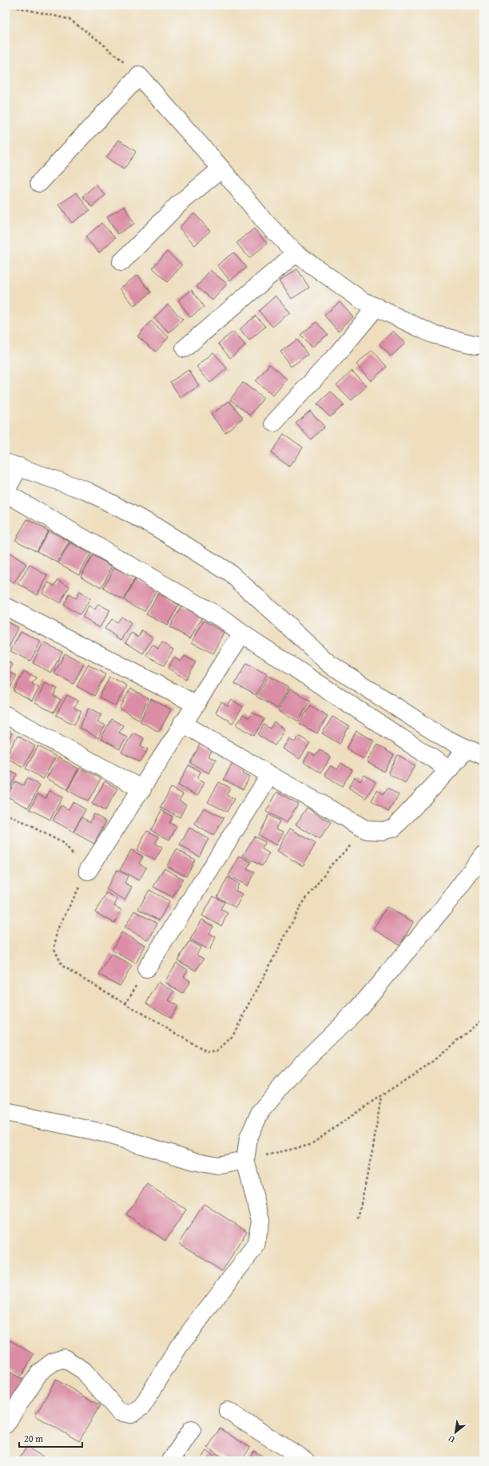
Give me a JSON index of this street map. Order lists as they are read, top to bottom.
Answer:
{
  "scale_bar": "20 m",
  "north": "bottom left"
}
